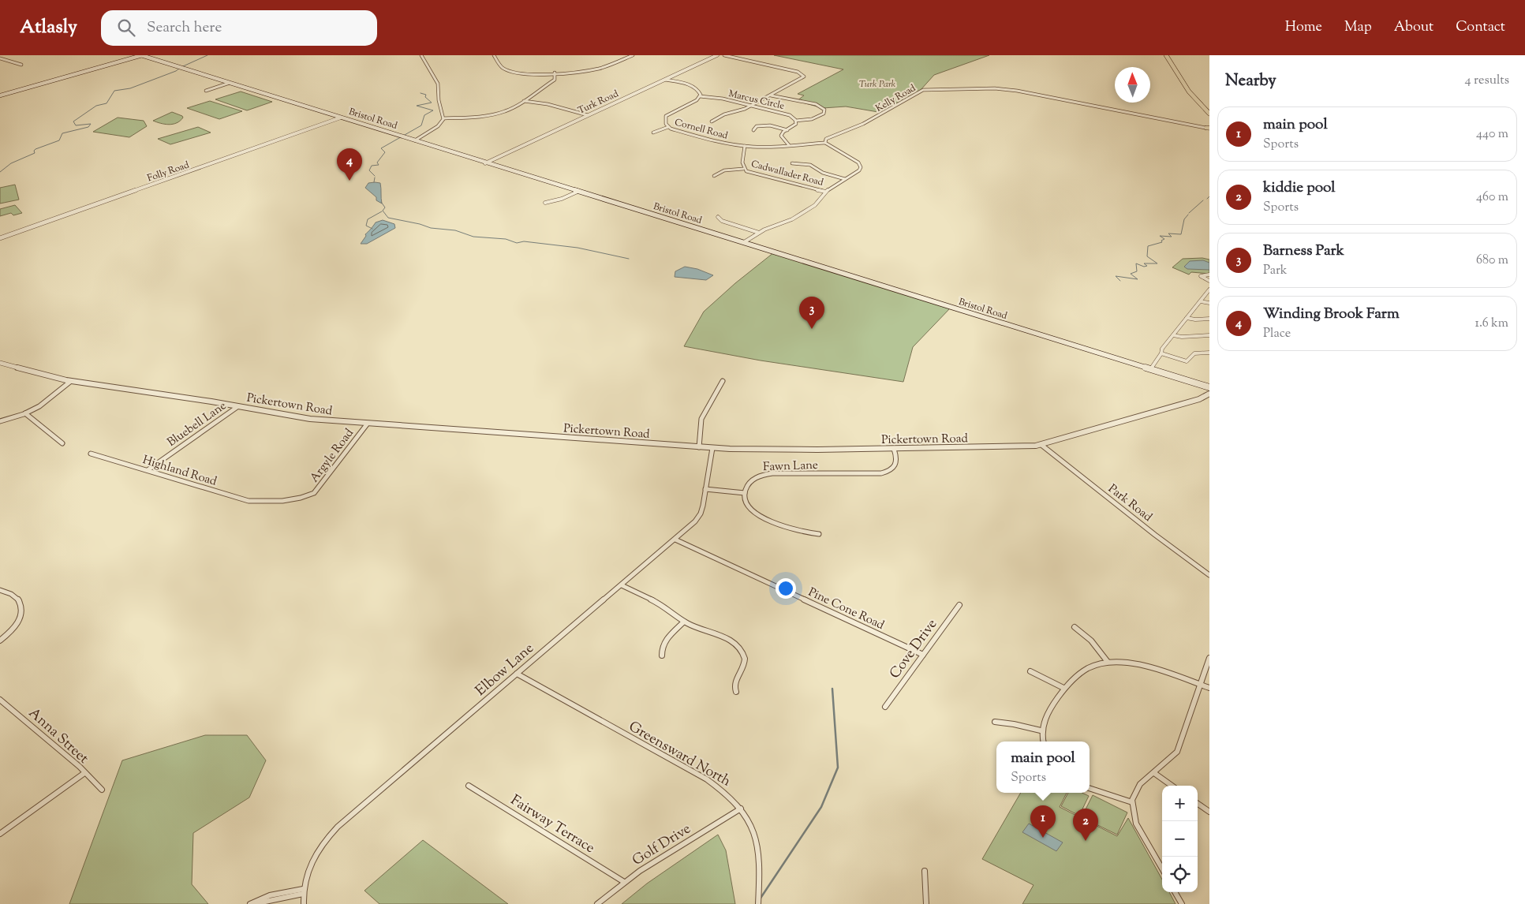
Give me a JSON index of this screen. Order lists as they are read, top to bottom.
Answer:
{
  "streets": {
    "main road": ["Bristol Road"],
    "street": [
      "Kelly Road",
      "Marcus Circle",
      "Turk Road",
      "Cornell Road",
      "Folly Road",
      "Cadwallader Road",
      "Pickertown Road",
      "Bluebell Lane",
      "Argyle Road",
      "Fawn Lane",
      "Highland Road",
      "Park Road",
      "Pine Cone Road",
      "Cove Drive",
      "Elbow Lane",
      "Anna Street",
      "Greensward North",
      "Fairway Terrace",
      "Golf Drive"
    ]
  },
  "crossings": [
    ["Kelly Road", "Cornell Road"],
    ["Marcus Circle", "Cornell Road"],
    ["Turk Road", "Bristol Road"],
    ["Bristol Road", "Folly Road"],
    ["Cornell Road", "Cadwallader Road"],
    ["Pickertown Road", "Bluebell Lane"],
    ["Pickertown Road", "Argyle Road"],
    ["Pickertown Road", "Fawn Lane"],
    ["Pickertown Road", "Park Road"],
    ["Pickertown Road", "Elbow Lane"],
    ["Bluebell Lane", "Highland Road"],
    ["Argyle Road", "Highland Road"],
    ["Pine Cone Road", "Cove Drive"],
    ["Pine Cone Road", "Elbow Lane"],
    ["Elbow Lane", "Greensward North"],
    ["Greensward North", "Golf Drive"],
    ["Fairway Terrace", "Golf Drive"]
  ],
  "parks": ["Turk Park"],
  "north": "top",
  "page": {
    "header": "Atlasly",
    "search": "Search here",
    "nav": [
      "Home",
      "Map",
      "About",
      "Contact"
    ],
    "heading": ["Nearby", "4 results"],
    "list": [
      {
        "mark": "1",
        "name": "main pool",
        "note": "Sports",
        "value": "440 m"
      },
      {
        "mark": "2",
        "name": "kiddie pool",
        "note": "Sports",
        "value": "460 m"
      },
      {
        "mark": "3",
        "name": "Barness Park",
        "note": "Park",
        "value": "680 m"
      },
      {
        "mark": "4",
        "name": "Winding Brook Farm",
        "note": "Place",
        "value": "1.6 km"
      }
    ],
    "pins": [
      "4",
      "3",
      "1",
      "2"
    ],
    "popup": ["main pool", "Sports"],
    "map_buttons": ["+", "−"]
  }
}
